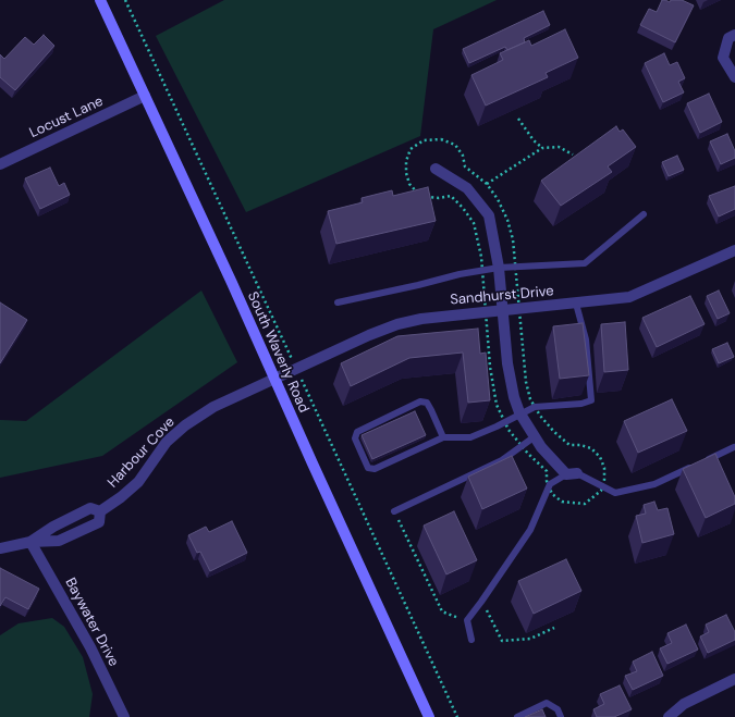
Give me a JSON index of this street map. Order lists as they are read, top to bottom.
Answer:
{
  "streets": {
    "main road": ["South Waverly Road"],
    "street": [
      "Locust Lane",
      "Sandhurst Drive",
      "Harbour Cove",
      "Baywater Drive"
    ]
  },
  "crossings": [
    ["Locust Lane", "South Waverly Road"],
    ["Sandhurst Drive", "South Waverly Road"],
    ["Sandhurst Drive", "Harbour Cove"],
    ["South Waverly Road", "Harbour Cove"],
    ["Harbour Cove", "Baywater Drive"]
  ]
}
